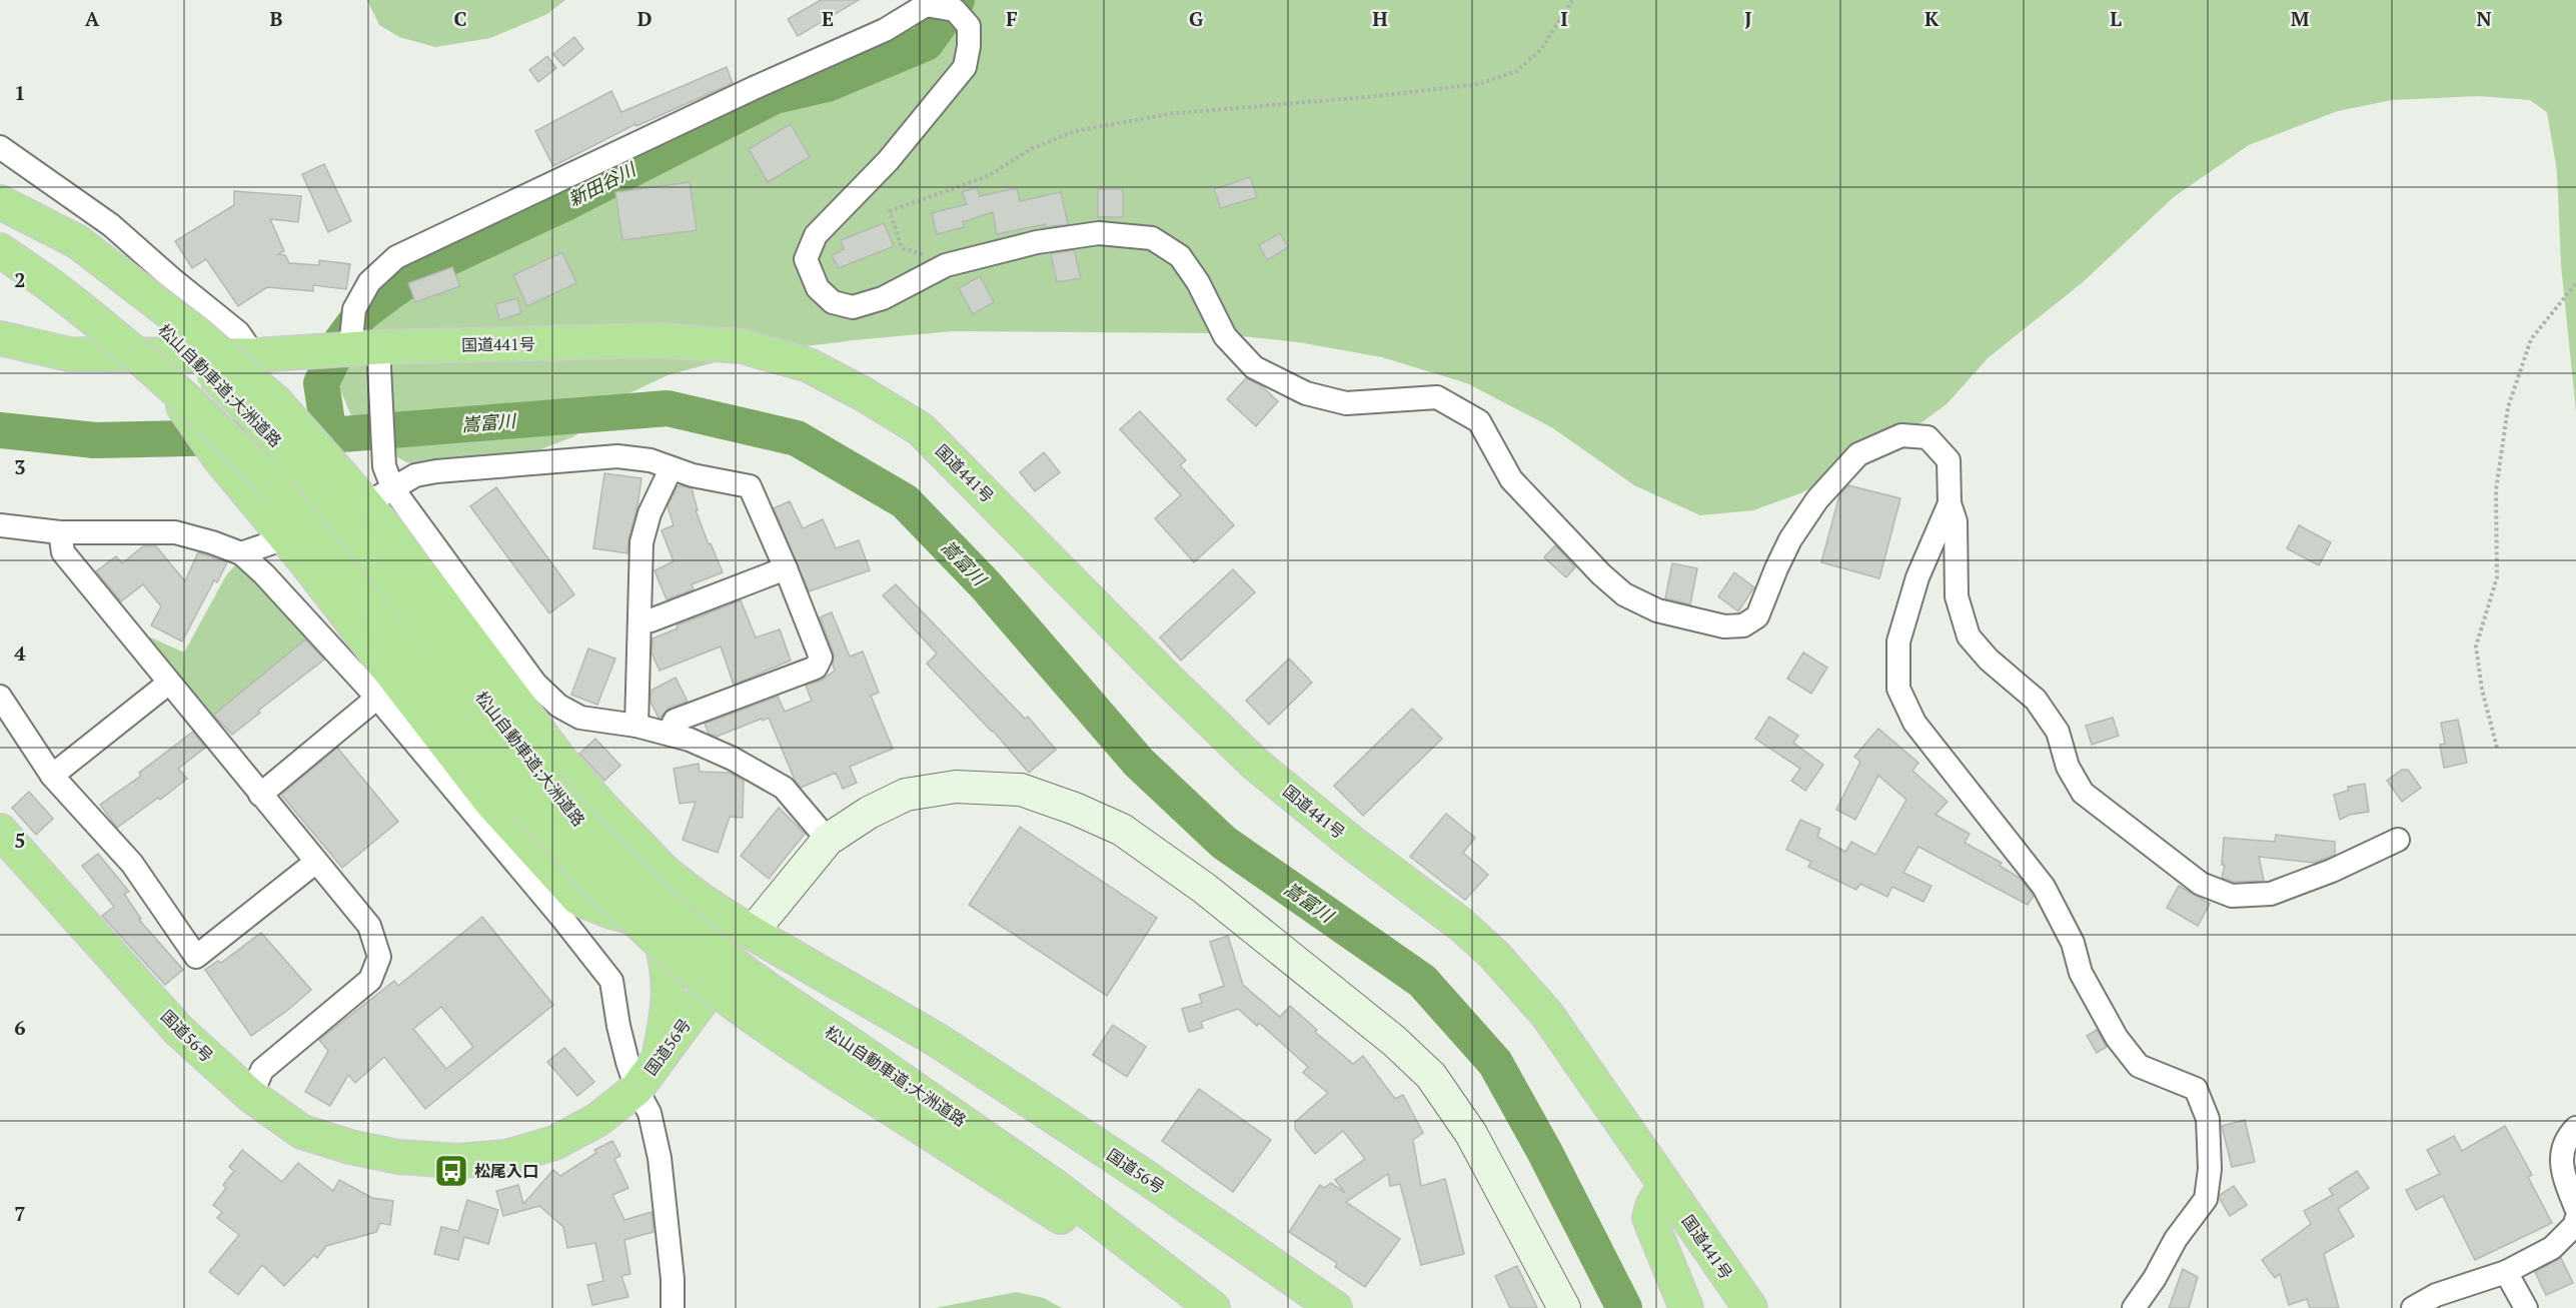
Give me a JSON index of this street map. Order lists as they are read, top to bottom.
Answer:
{
  "streets": {
    "highway": ["国道441号", "松山自動車道;大洲道路", "国道56号"]
  },
  "water": ["新田谷川", "嵩富川"],
  "places": {
    "bus stop": ["松尾入口"]
  },
  "grid": {
    "columns": [
      "A",
      "B",
      "C",
      "D",
      "E",
      "F",
      "G",
      "H",
      "I",
      "J",
      "K",
      "L",
      "M",
      "N"
    ],
    "rows": [
      "1",
      "2",
      "3",
      "4",
      "5",
      "6",
      "7"
    ]
  }
}
